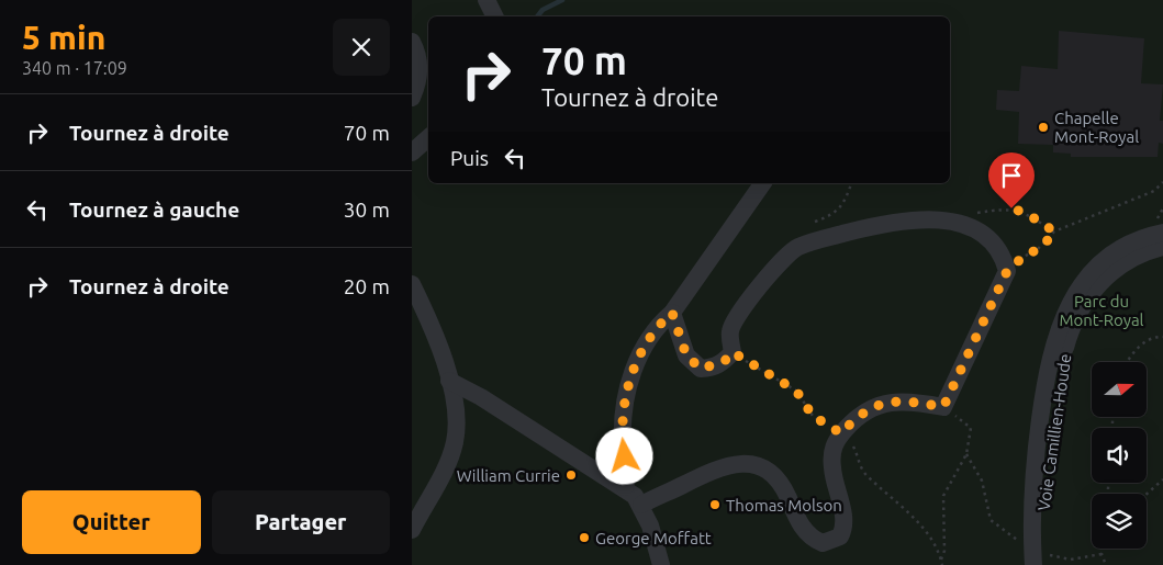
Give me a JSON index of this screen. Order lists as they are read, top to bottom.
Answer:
{
  "streets": {
    "street": ["Voie Camillien-Houde"]
  },
  "parks": ["Parc du Mont-Royal"],
  "places": [
    "Chapelle Mont-Royal",
    "William Currie",
    "Thomas Molson",
    "George Moffatt"
  ],
  "north": "right",
  "page": {
    "heading": ["5 min", "340 m · 17:09"],
    "turn": ["70 m", "Tournez à droite"],
    "list": [
      {
        "name": "Tournez à droite",
        "value": "70 m"
      },
      {
        "name": "Tournez à gauche",
        "value": "30 m"
      },
      {
        "name": "Tournez à droite",
        "value": "20 m"
      }
    ],
    "then": "Puis",
    "buttons": ["Quitter", "Partager"]
  }
}
